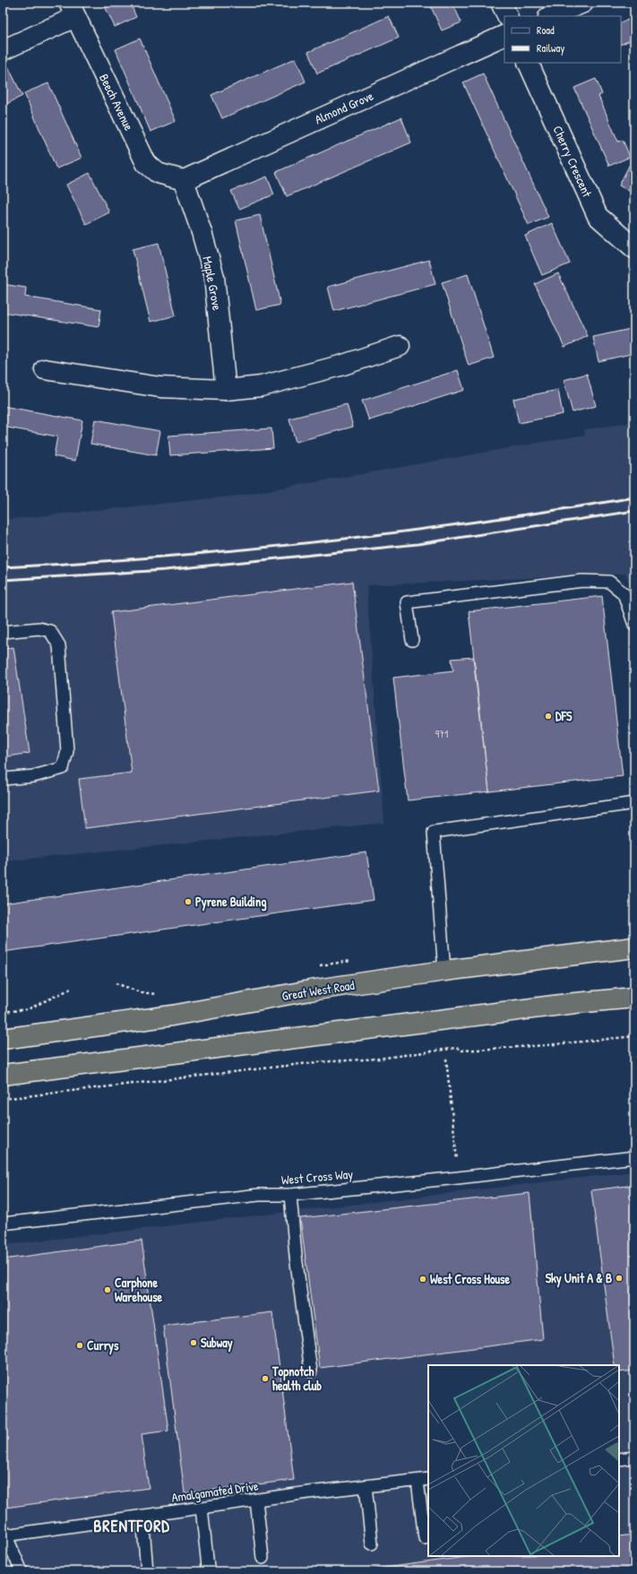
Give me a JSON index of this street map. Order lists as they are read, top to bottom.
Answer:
{
  "streets": {
    "highway": ["Great West Road"],
    "street": [
      "Beech Avenue",
      "Almond Grove",
      "Cherry Crescent",
      "Maple Grove"
    ],
    "lane": ["West Cross Way", "Amalgamated Drive"]
  },
  "crossings": [
    ["Beech Avenue", "Almond Grove"],
    ["Beech Avenue", "Maple Grove"],
    ["Almond Grove", "Maple Grove"]
  ],
  "districts": ["BRENTFORD"],
  "places": [
    "DFS",
    "Pyrene Building",
    "Sky Unit A & B",
    "West Cross House",
    "Carphone Warehouse",
    "Subway",
    "Currys",
    "Topnotch health club"
  ],
  "house_numbers": ["971"],
  "legend": ["Road", "Railway"]
}
